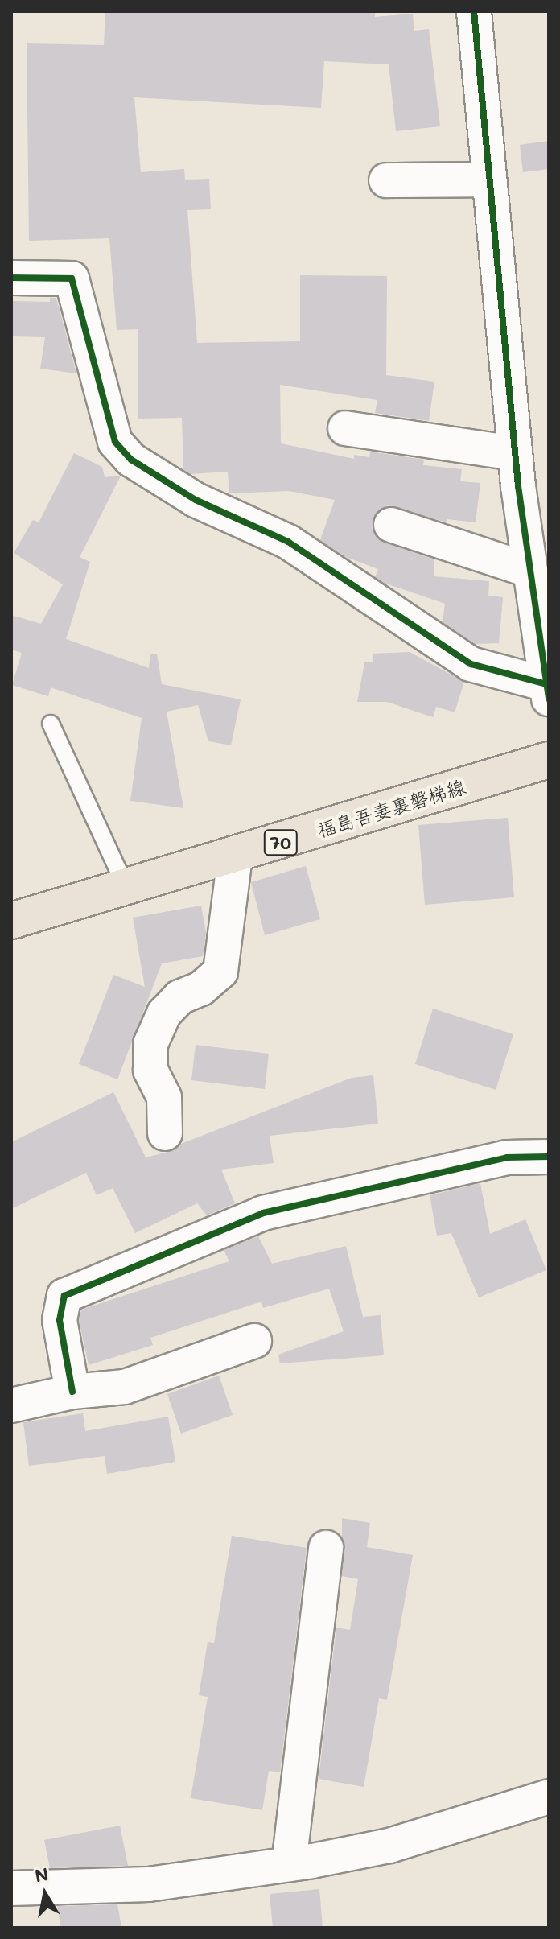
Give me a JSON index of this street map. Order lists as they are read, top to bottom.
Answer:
{
  "streets": {
    "main road": ["福島吾妻裏磐梯線", "70"]
  },
  "north": "top"
}
